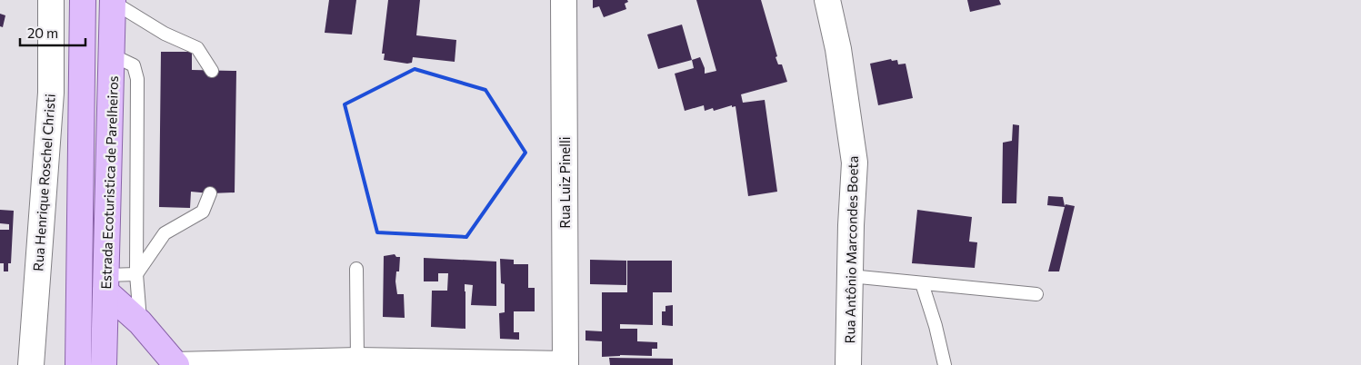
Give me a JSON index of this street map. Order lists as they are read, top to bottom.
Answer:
{
  "streets": {
    "main road": ["Estrada Ecoturistica de Parelheiros"],
    "street": ["Rua Henrique Roschel Christi", "Rua Luiz Pinelli", "Rua Antônio Marcondes Boeta"]
  },
  "scale_bar": "20 m"
}
